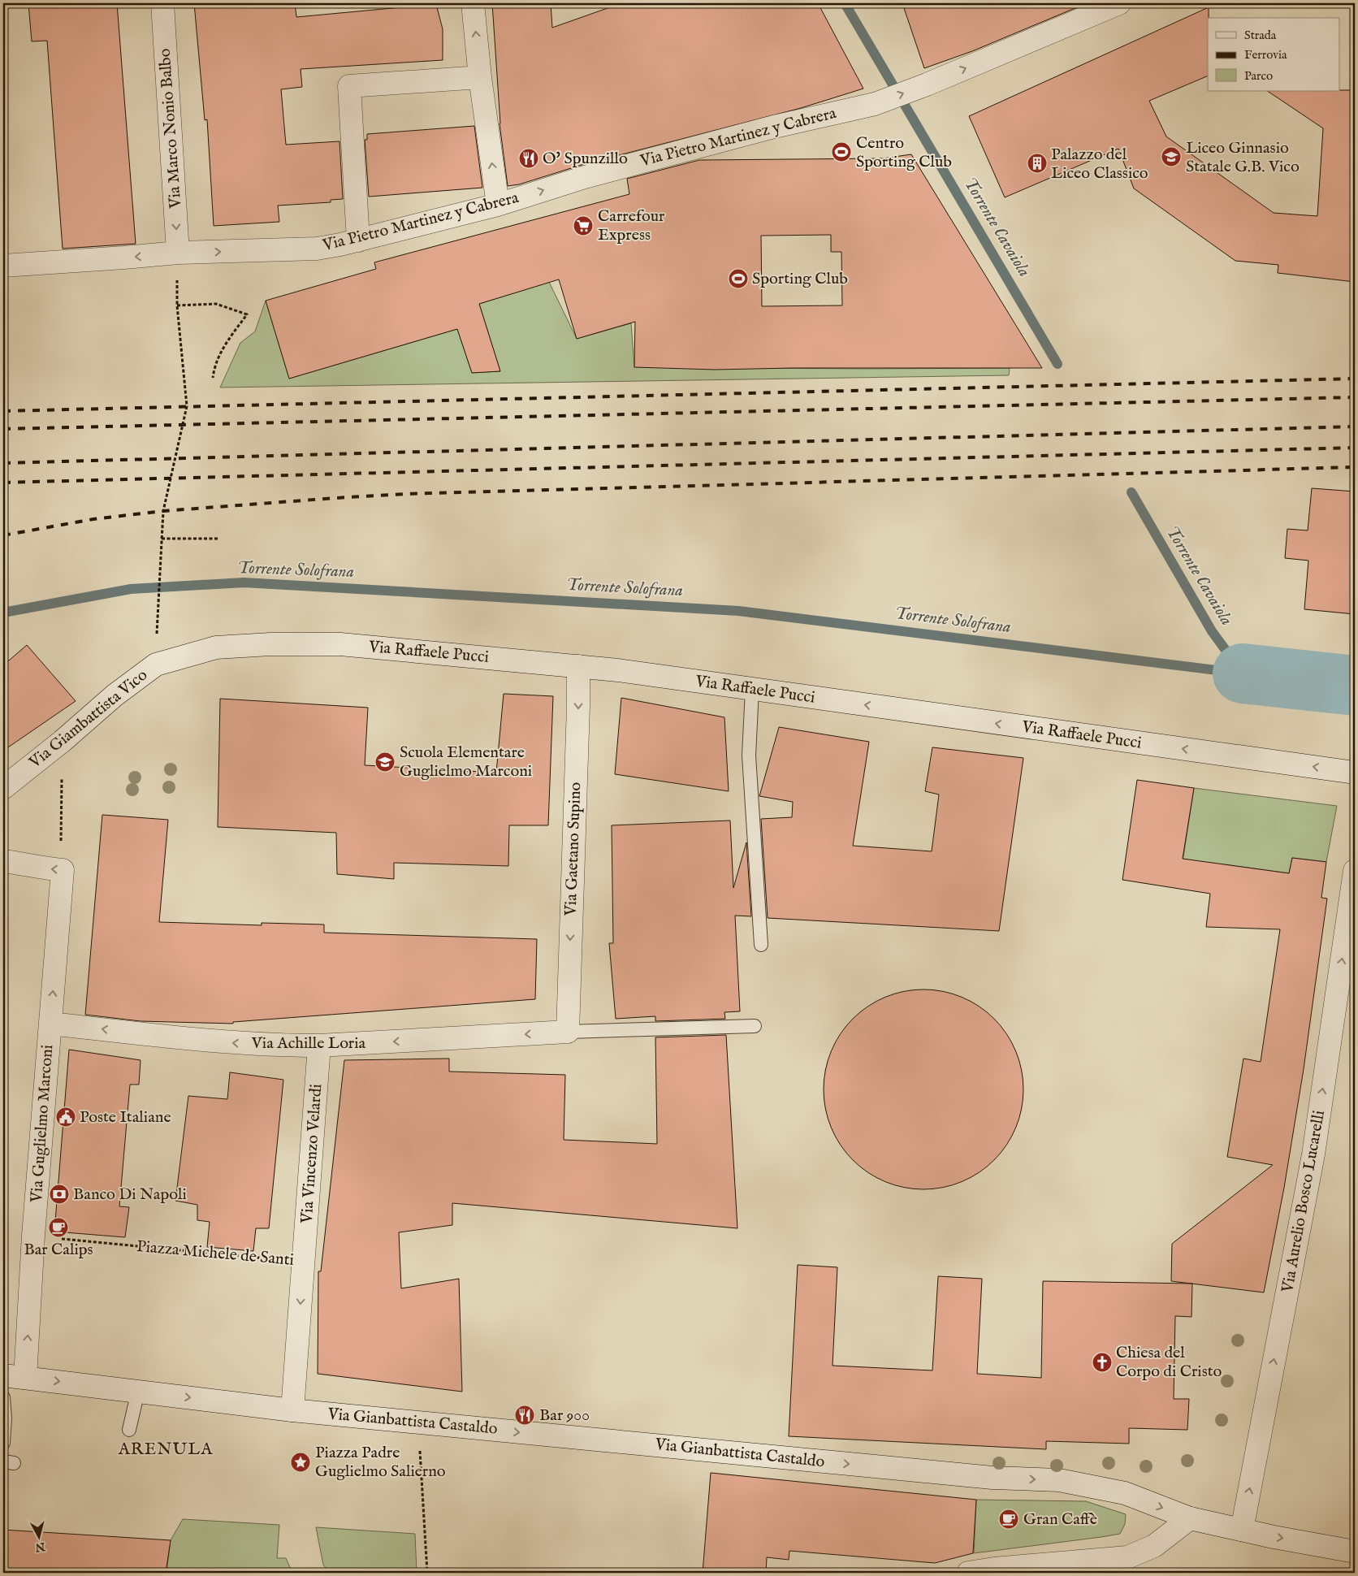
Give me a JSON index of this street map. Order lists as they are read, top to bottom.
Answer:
{
  "streets": {
    "street": [
      "Via Marco Nonio Balbo",
      "Via Pietro Martinez y Cabrera",
      "Via Raffaele Pucci",
      "Via Giambattista Vico",
      "Via Gaetano Supino",
      "Via Achille Loria",
      "Via Guglielmo Marconi",
      "Via Vincenzo Velardi",
      "Via Aurelio Bosco Lucarelli",
      "Piazza Michele de Santi",
      "Via Gianbattista Castaldo"
    ]
  },
  "crossings": [
    ["Via Marco Nonio Balbo", "Via Pietro Martinez y Cabrera"],
    ["Via Raffaele Pucci", "Via Giambattista Vico"],
    ["Via Raffaele Pucci", "Via Gaetano Supino"],
    ["Via Gaetano Supino", "Via Achille Loria"],
    ["Via Achille Loria", "Via Guglielmo Marconi"],
    ["Via Achille Loria", "Via Vincenzo Velardi"],
    ["Via Guglielmo Marconi", "Piazza Michele de Santi"],
    ["Via Guglielmo Marconi", "Via Gianbattista Castaldo"],
    ["Via Vincenzo Velardi", "Piazza Michele de Santi"],
    ["Via Aurelio Bosco Lucarelli", "Via Gianbattista Castaldo"],
    ["Piazza Michele de Santi", "Via Gianbattista Castaldo"]
  ],
  "one_way": [
    "Via Marco Nonio Balbo",
    "Via Raffaele Pucci",
    "Via Gaetano Supino",
    "Via Achille Loria",
    "Via Guglielmo Marconi",
    "Via Aurelio Bosco Lucarelli",
    "Piazza Michele de Santi",
    "Via Gianbattista Castaldo"
  ],
  "districts": ["ARENULA"],
  "water": ["Torrente Cavaiola", "Torrente Solofrana"],
  "places": {
    "sports": ["Centro Sporting Club", "Sporting Club"],
    "school or university": ["Liceo Ginnasio Statale G.B. Vico", "Scuola Elementare Guglielmo Marconi"],
    "restaurant": ["O' Spunzillo", "Bar 900"],
    "building": ["Palazzo del Liceo Classico"],
    "supermarket": ["Carrefour Express"],
    "public building": ["Poste Italiane"],
    "bank": ["Banco Di Napoli"],
    "cafe": ["Bar Calips", "Gran Caffè"],
    "church": ["Chiesa del Corpo di Cristo"],
    "place": ["Piazza Padre Guglielmo Salierno"]
  },
  "legend": ["Strada", "Ferrovia", "Parco"],
  "north": "bottom"
}
